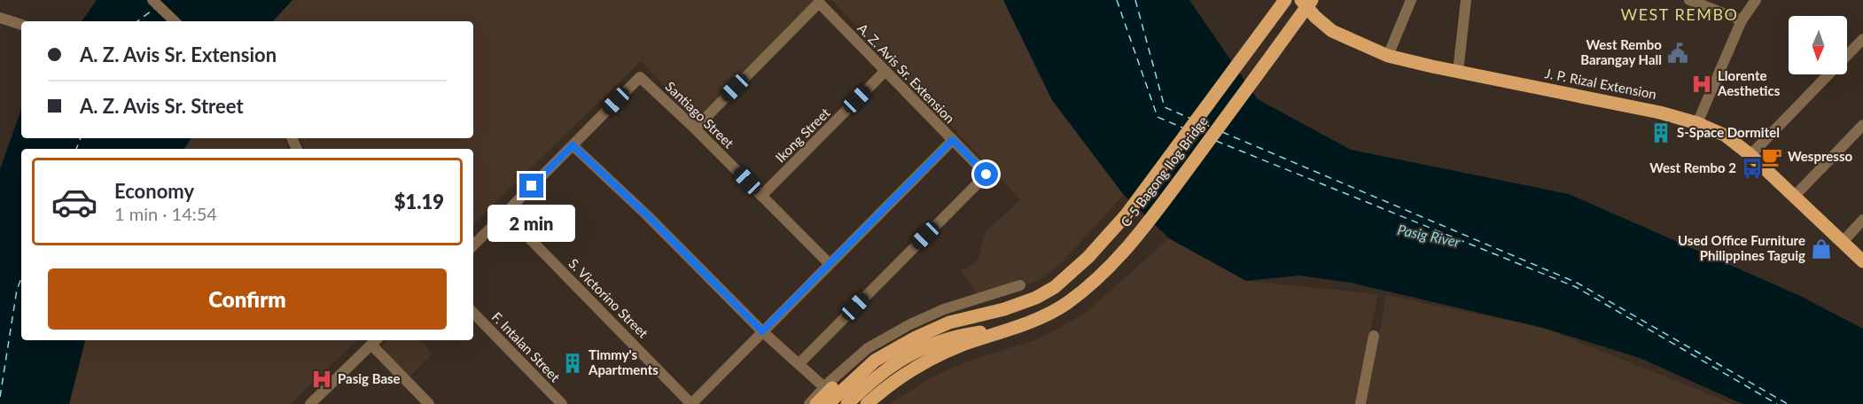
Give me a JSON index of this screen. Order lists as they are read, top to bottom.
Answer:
{
  "streets": {
    "main road": ["J. P. Rizal Extension", "C-5 Bagong Ilog Bridge"],
    "street": [
      "A. Z. Avis Sr. Extension",
      "Santiago Street",
      "Ikong Street",
      "S. Victorino Street",
      "F. Intalan Street"
    ]
  },
  "crossings": [
    ["A. Z. Avis Sr. Extension", "Santiago Street"],
    ["A. Z. Avis Sr. Extension", "Ikong Street"],
    ["Santiago Street", "Ikong Street"]
  ],
  "districts": ["WEST REMBO"],
  "water": ["Pasig River"],
  "places": {
    "public building": ["West Rembo Barangay Hall"],
    "hospital": ["Llorente Aesthetics", "Pasig Base"],
    "building": ["S-Space Dormitel", "Timmy's Apartments"],
    "cafe": ["Wespresso"],
    "bus stop": ["West Rembo 2"],
    "shop": ["Used Office Furniture Philippines Taguig"]
  },
  "north": "bottom",
  "page": {
    "banner": ["A. Z. Avis Sr. Extension", "A. Z. Avis Sr. Street"],
    "list": [
      {
        "name": "Economy",
        "note": "1 min · 14:54",
        "value": "$1.19"
      }
    ],
    "bubble": "2 min",
    "buttons": "Confirm"
  }
}
